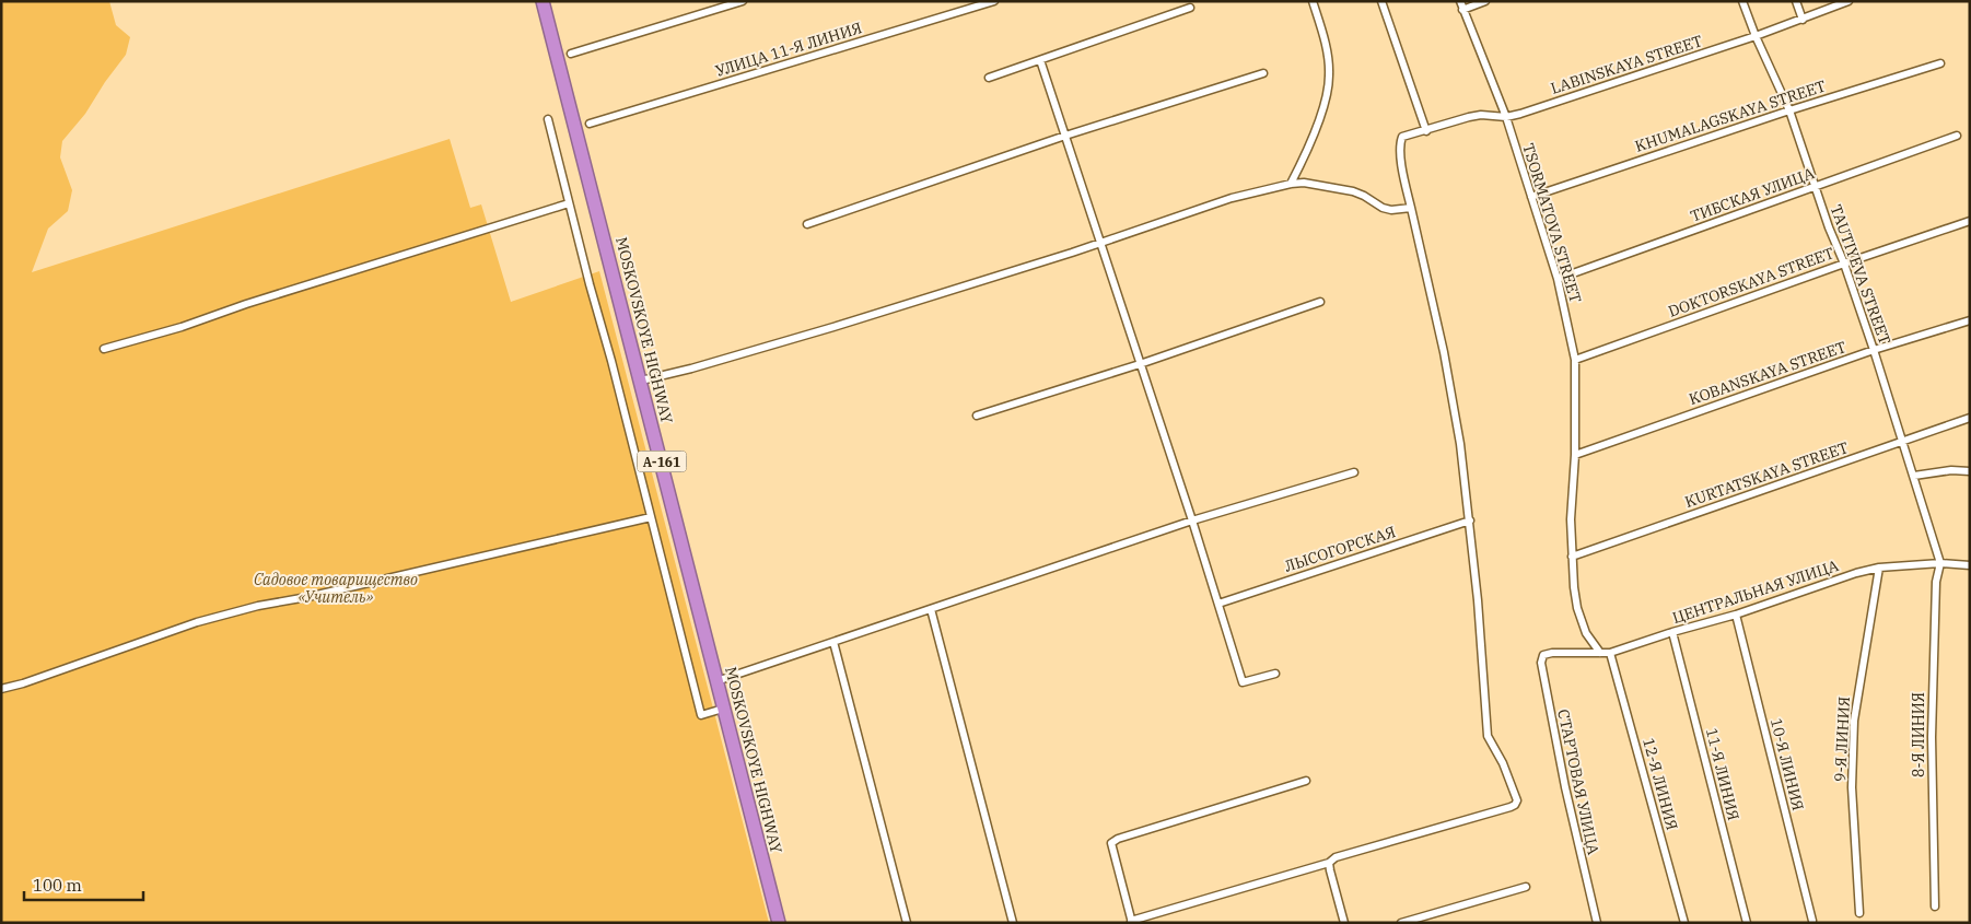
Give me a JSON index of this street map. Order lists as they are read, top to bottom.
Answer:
{
  "streets": {
    "highway": ["MOSKOVSKOYE HIGHWAY", "А-161"],
    "street": [
      "УЛИЦА 11-Я ЛИНИЯ",
      "LABINSKAYA STREET",
      "KHUMALAGSKAYA STREET",
      "ТИБСКАЯ УЛИЦА",
      "TSORMATOVA STREET",
      "TAUTIYEVA STREET",
      "DOKTORSKAYA STREET",
      "KOBANSKAYA STREET",
      "KURTATSKAYA STREET",
      "ЛЫСОГОРСКАЯ",
      "ЦЕНТРАЛЬНАЯ УЛИЦА",
      "8-Я ЛИНИЯ",
      "9-Я ЛИНИЯ",
      "10-Я ЛИНИЯ",
      "11-Я ЛИНИЯ",
      "СТАРТОВАЯ УЛИЦА",
      "12-Я ЛИНИЯ"
    ]
  },
  "crossings": [
    ["LABINSKAYA STREET", "TSORMATOVA STREET"],
    ["LABINSKAYA STREET", "TAUTIYEVA STREET"],
    ["KHUMALAGSKAYA STREET", "TSORMATOVA STREET"],
    ["KHUMALAGSKAYA STREET", "TAUTIYEVA STREET"],
    ["ТИБСКАЯ УЛИЦА", "TSORMATOVA STREET"],
    ["ТИБСКАЯ УЛИЦА", "TAUTIYEVA STREET"],
    ["TSORMATOVA STREET", "DOKTORSKAYA STREET"],
    ["TSORMATOVA STREET", "KOBANSKAYA STREET"],
    ["TSORMATOVA STREET", "KURTATSKAYA STREET"],
    ["TSORMATOVA STREET", "ЦЕНТРАЛЬНАЯ УЛИЦА"],
    ["TAUTIYEVA STREET", "DOKTORSKAYA STREET"],
    ["TAUTIYEVA STREET", "KOBANSKAYA STREET"],
    ["TAUTIYEVA STREET", "KURTATSKAYA STREET"],
    ["TAUTIYEVA STREET", "ЦЕНТРАЛЬНАЯ УЛИЦА"],
    ["TAUTIYEVA STREET", "8-Я ЛИНИЯ"],
    ["ЦЕНТРАЛЬНАЯ УЛИЦА", "8-Я ЛИНИЯ"],
    ["ЦЕНТРАЛЬНАЯ УЛИЦА", "9-Я ЛИНИЯ"],
    ["ЦЕНТРАЛЬНАЯ УЛИЦА", "10-Я ЛИНИЯ"],
    ["ЦЕНТРАЛЬНАЯ УЛИЦА", "11-Я ЛИНИЯ"],
    ["ЦЕНТРАЛЬНАЯ УЛИЦА", "СТАРТОВАЯ УЛИЦА"],
    ["ЦЕНТРАЛЬНАЯ УЛИЦА", "12-Я ЛИНИЯ"]
  ],
  "parks": ["Садовое товарищество «Учитель»"],
  "scale_bar": "100 m"
}
